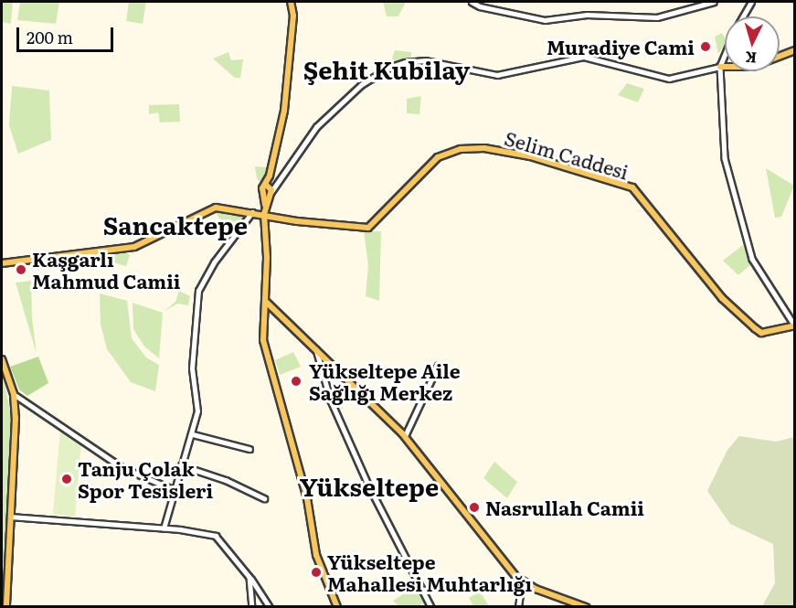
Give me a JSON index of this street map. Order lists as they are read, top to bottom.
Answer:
{
  "streets": {
    "main road": ["Selim Caddesi"]
  },
  "districts": ["Şehit Kubilay", "Sancaktepe", "Yükseltepe"],
  "places": [
    "Muradiye Cami",
    "Kaşgarlı Mahmud Camii",
    "Yükseltepe Aile Sağlığı Merkez",
    "Tanju Çolak Spor Tesisleri",
    "Nasrullah Camii",
    "Yükseltepe Mahallesi Muhtarlığı"
  ],
  "scale_bar": "200 m",
  "north": "bottom"
}
